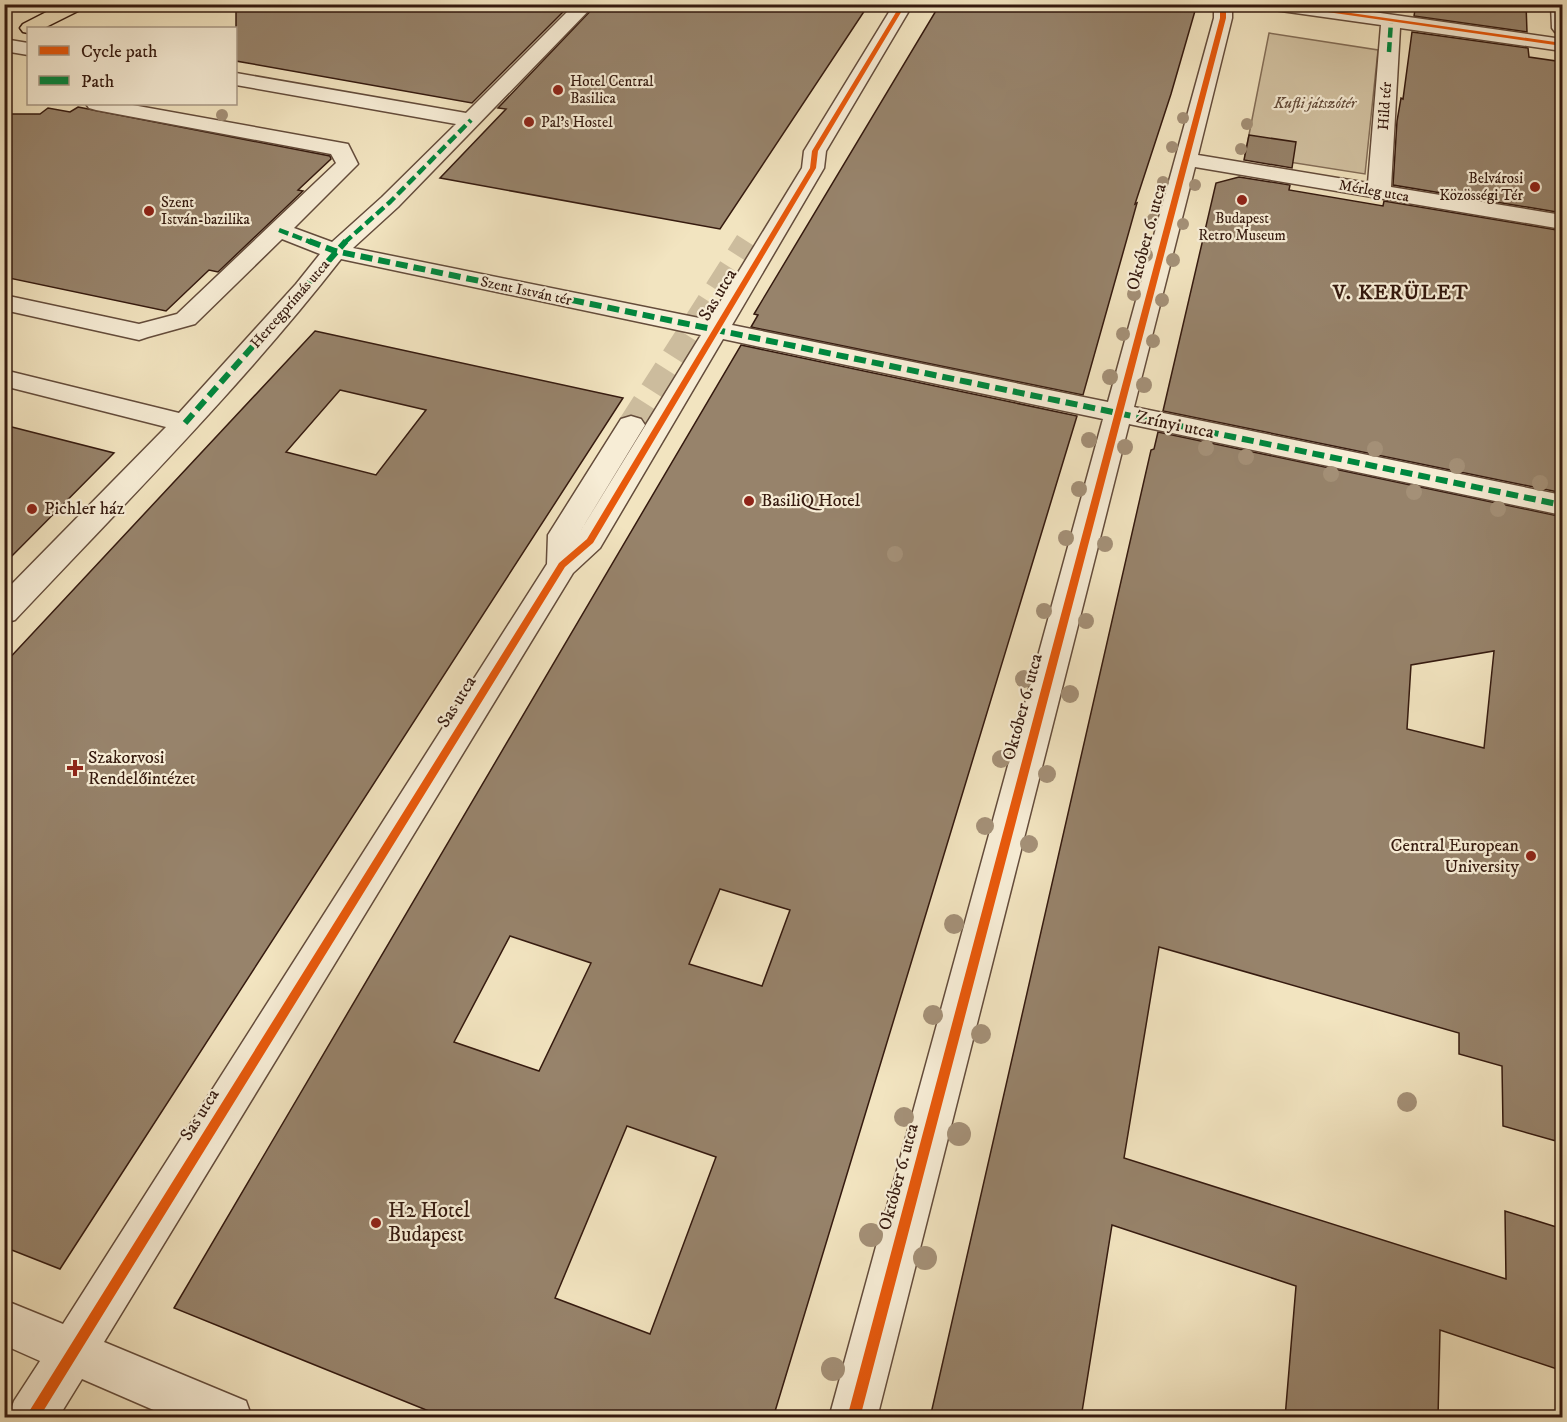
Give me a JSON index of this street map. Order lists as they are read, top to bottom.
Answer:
{
  "streets": {
    "street": [
      "Hild tér",
      "Mérleg utca",
      "Október 6. utca",
      "Szent István tér",
      "Sas utca",
      "Hercegprímás utca",
      "Zrínyi utca"
    ]
  },
  "crossings": [
    ["Hild tér", "Mérleg utca"],
    ["Mérleg utca", "Október 6. utca"],
    ["Október 6. utca", "Zrínyi utca"],
    ["Szent István tér", "Sas utca"],
    ["Szent István tér", "Hercegprímás utca"],
    ["Szent István tér", "Zrínyi utca"],
    ["Sas utca", "Zrínyi utca"]
  ],
  "districts": ["V. KERÜLET"],
  "parks": ["Kufli játszótér"],
  "places": {
    "other": [
      "Hotel Central Basilica",
      "Pal's Hostel",
      "Belvárosi Közösségi Tér",
      "Budapest Retro Museum",
      "Szent István-bazilika",
      "BasiliQ Hotel",
      "Pichler ház",
      "Central European University",
      "H2 Hotel Budapest"
    ],
    "health": ["Szakorvosi Rendelőintézet"]
  },
  "legend": ["Cycle path", "Path"]
}
